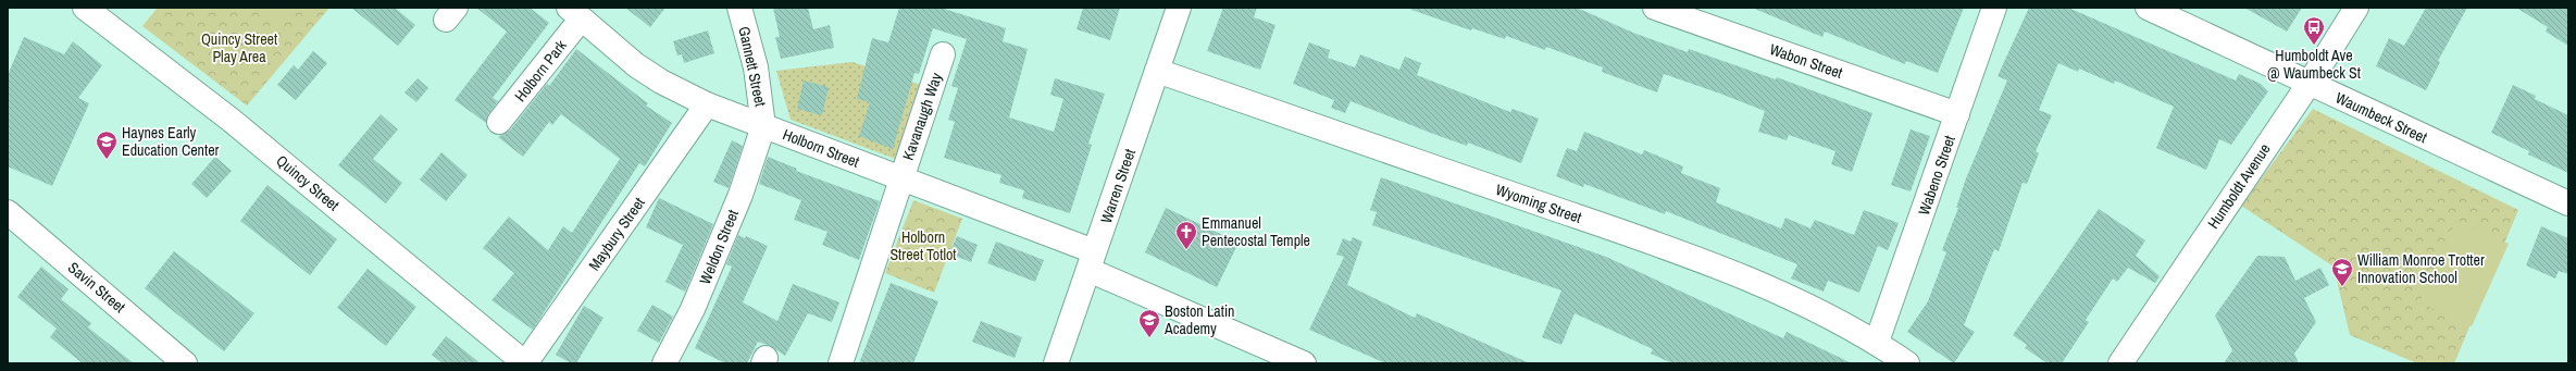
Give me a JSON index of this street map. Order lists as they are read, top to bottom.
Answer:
{
  "streets": {
    "street": [
      "Wabon Street",
      "Gannett Street",
      "Holborn Park",
      "Kavanaugh Way",
      "Waumbeck Street",
      "Holborn Street",
      "Wabeno Street",
      "Quincy Street",
      "Warren Street",
      "Humboldt Avenue",
      "Wyoming Street",
      "Maybury Street",
      "Weldon Street",
      "Savin Street"
    ]
  },
  "crossings": [
    ["Wabon Street", "Wabeno Street"],
    ["Gannett Street", "Holborn Street"],
    ["Gannett Street", "Weldon Street"],
    ["Holborn Park", "Holborn Street"],
    ["Kavanaugh Way", "Holborn Street"],
    ["Waumbeck Street", "Humboldt Avenue"],
    ["Holborn Street", "Warren Street"],
    ["Holborn Street", "Maybury Street"],
    ["Holborn Street", "Weldon Street"],
    ["Wabeno Street", "Wyoming Street"],
    ["Quincy Street", "Maybury Street"],
    ["Warren Street", "Wyoming Street"]
  ],
  "parks": ["Quincy Street Play Area", "Holborn Street Totlot"],
  "places": {
    "bus stop": ["Humboldt Ave @ Waumbeck St"],
    "school or university": ["Haynes Early Education Center", "William Monroe Trotter Innovation School", "Boston Latin Academy"],
    "church": ["Emmanuel Pentecostal Temple"]
  }
}
